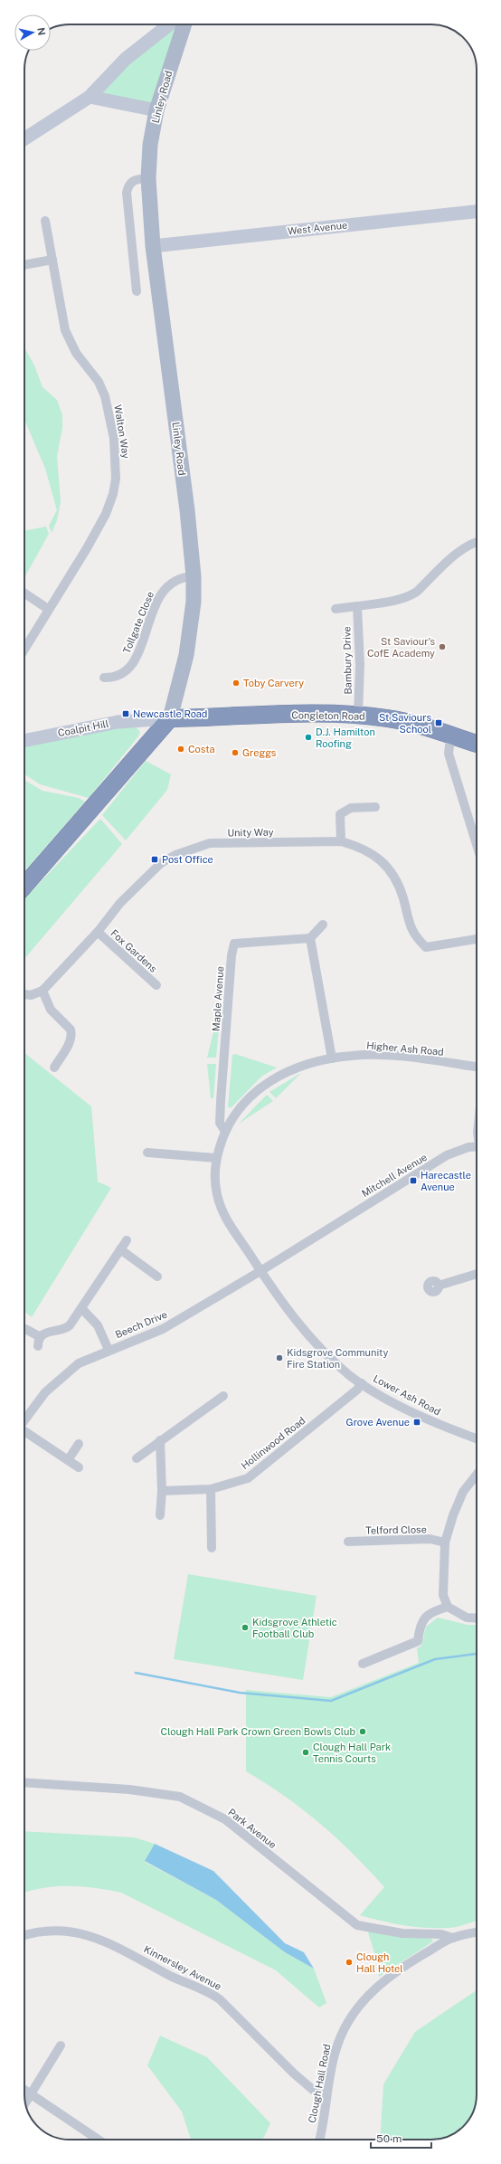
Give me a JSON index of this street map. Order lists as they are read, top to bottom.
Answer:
{
  "streets": {
    "highway": ["Congleton Road"],
    "main road": ["Linley Road"],
    "street": [
      "West Avenue",
      "Walton Way",
      "Tollgate Close",
      "Bambury Drive",
      "Coalpit Hill",
      "Unity Way",
      "Fox Gardens",
      "Maple Avenue",
      "Higher Ash Road",
      "Mitchell Avenue",
      "Beech Drive",
      "Lower Ash Road",
      "Hollinwood Road",
      "Telford Close",
      "Park Avenue",
      "Kinnersley Avenue",
      "Clough Hall Road"
    ]
  },
  "crossings": [
    ["Linley Road", "West Avenue"],
    ["Linley Road", "Tollgate Close"],
    ["Linley Road", "Congleton Road"],
    ["Linley Road", "Coalpit Hill"],
    ["Bambury Drive", "Congleton Road"],
    ["Congleton Road", "Coalpit Hill"],
    ["Unity Way", "Fox Gardens"],
    ["Maple Avenue", "Higher Ash Road"],
    ["Higher Ash Road", "Beech Drive"],
    ["Higher Ash Road", "Lower Ash Road"],
    ["Mitchell Avenue", "Beech Drive"],
    ["Beech Drive", "Lower Ash Road"],
    ["Lower Ash Road", "Hollinwood Road"],
    ["Park Avenue", "Clough Hall Road"],
    ["Kinnersley Avenue", "Clough Hall Road"]
  ],
  "places": {
    "other": [
      "St Saviour's CofE Academy",
      "Toby Carvery",
      "D.J. Hamilton Roofing",
      "Costa",
      "Greggs",
      "Kidsgrove Community Fire Station",
      "Kidsgrove Athletic Football Club",
      "Clough Hall Park Crown Green Bowls Club",
      "Clough Hall Park Tennis Courts",
      "Clough Hall Hotel"
    ],
    "transit": [
      "Newcastle Road",
      "St Saviours School",
      "Post Office",
      "Harecastle Avenue",
      "Grove Avenue"
    ]
  },
  "scale_bar": "50 m",
  "north": "right"
}
